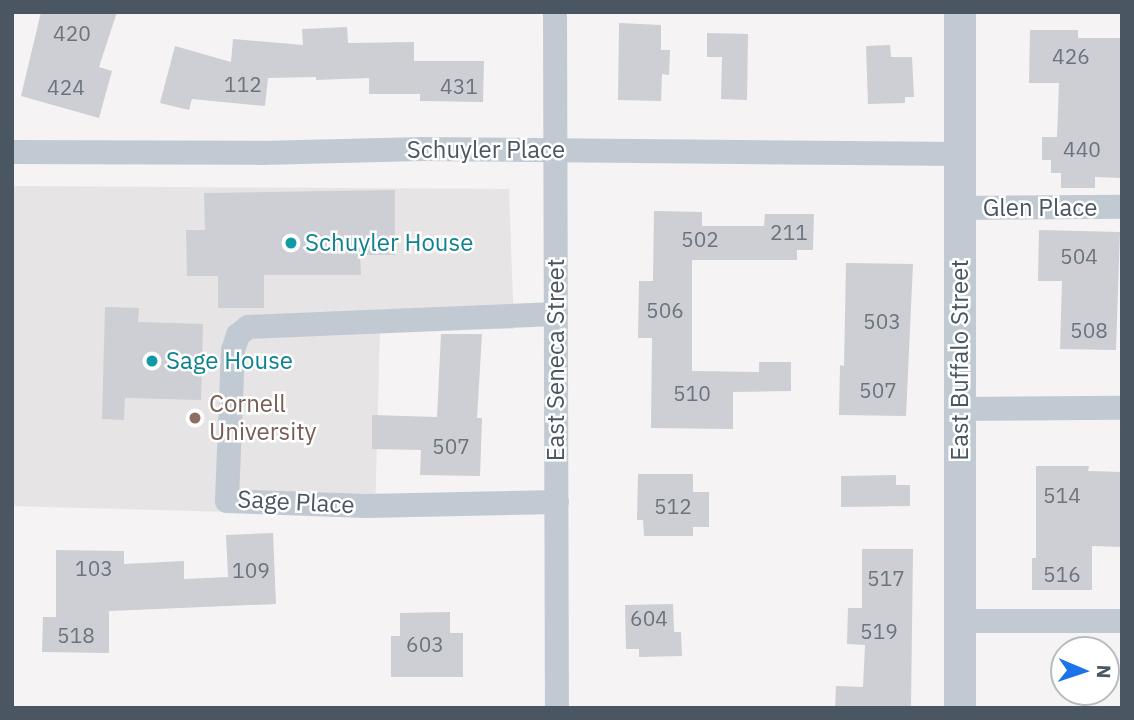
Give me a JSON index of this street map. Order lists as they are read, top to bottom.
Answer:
{
  "streets": {
    "street": [
      "Schuyler Place",
      "Glen Place",
      "East Seneca Street",
      "East Buffalo Street",
      "Sage Place"
    ]
  },
  "crossings": [
    ["Schuyler Place", "East Seneca Street"],
    ["Schuyler Place", "East Buffalo Street"],
    ["Glen Place", "East Buffalo Street"],
    ["East Seneca Street", "Sage Place"]
  ],
  "places": ["Schuyler House", "Sage House", "Cornell University"],
  "house_numbers": [
    "420",
    "426",
    "112",
    "431",
    "424",
    "440",
    "211",
    "502",
    "504",
    "506",
    "503",
    "508",
    "507",
    "510",
    "507",
    "514",
    "512",
    "103",
    "109",
    "516",
    "517",
    "604",
    "519",
    "518",
    "603"
  ],
  "north": "right"
}
